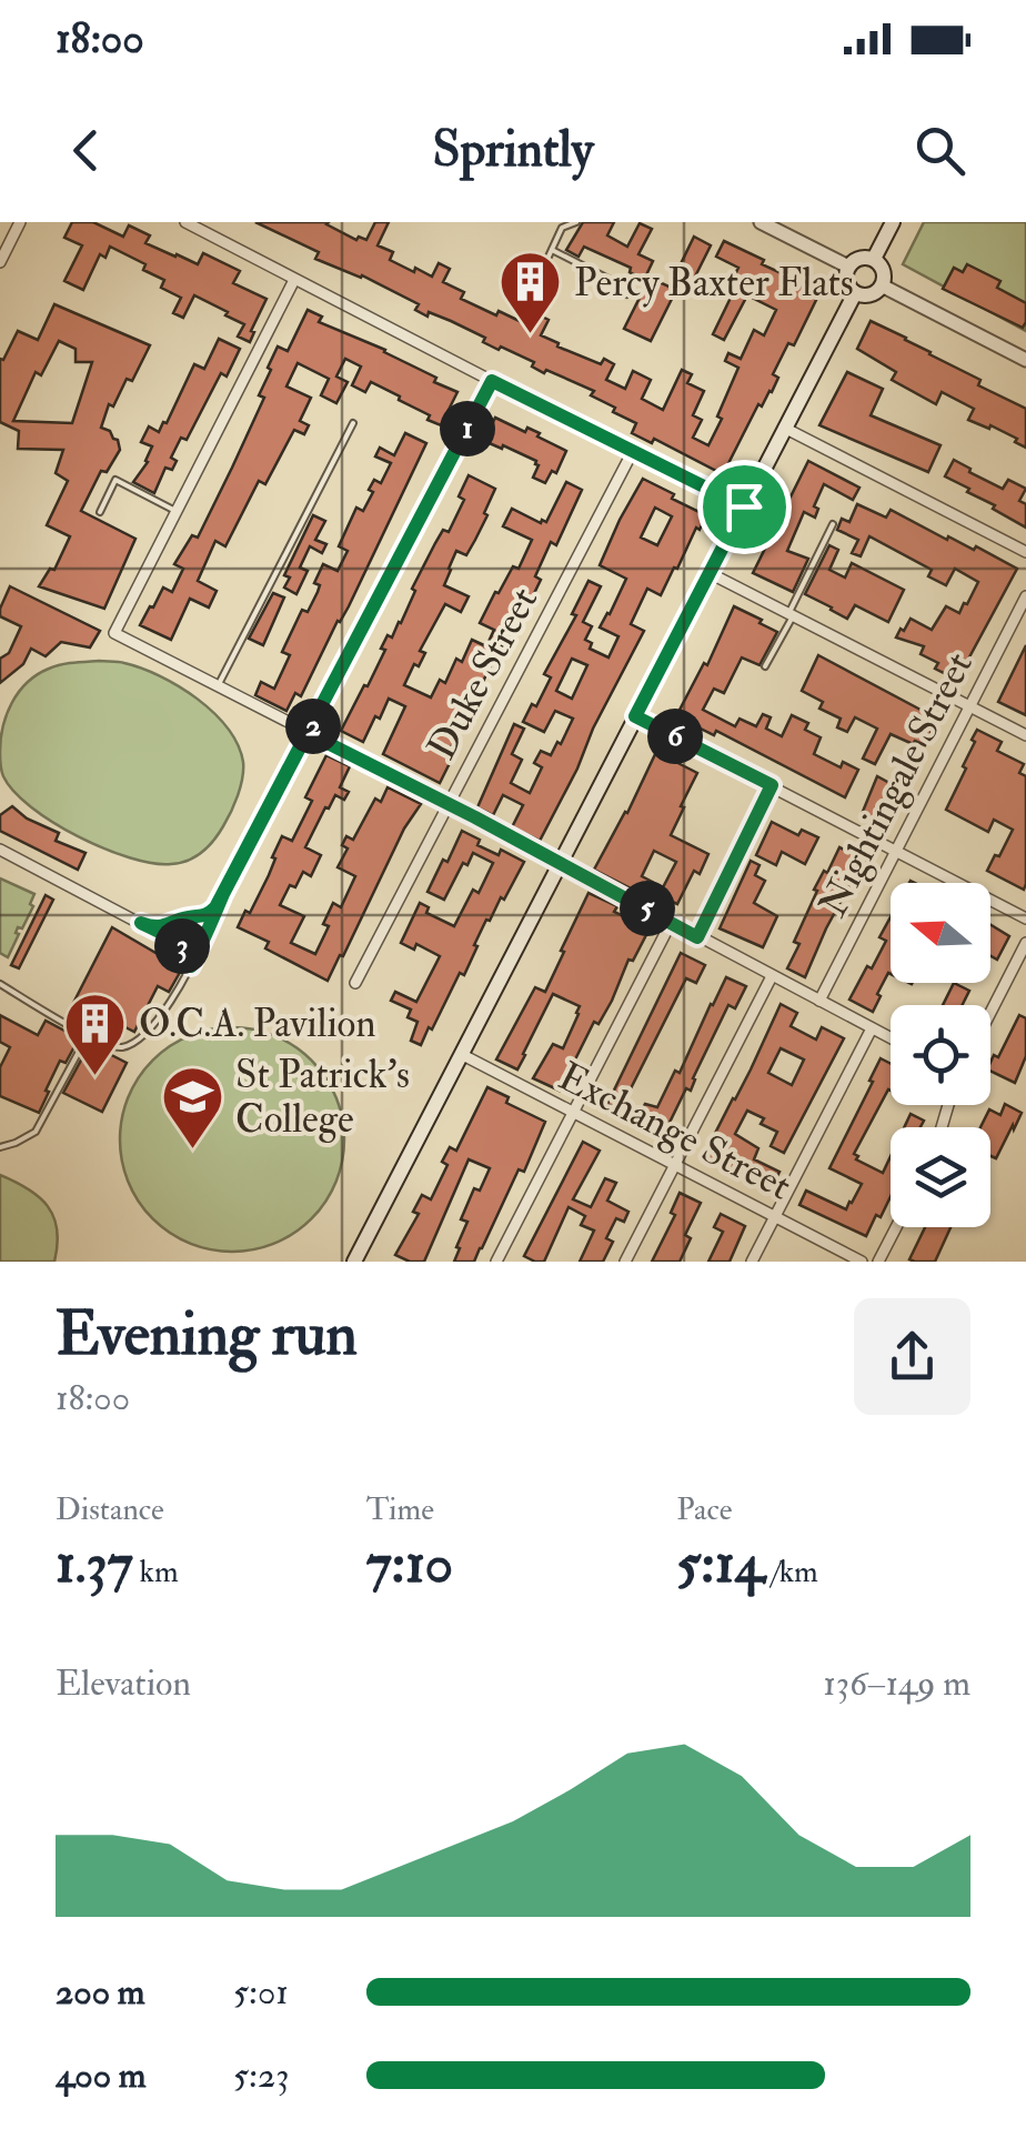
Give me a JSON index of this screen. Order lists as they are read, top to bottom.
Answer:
{
  "streets": {
    "street": ["Duke Street", "Nightingale Street", "Exchange Street"]
  },
  "places": {
    "building": ["Percy Baxter Flats", "O.C.A. Pavilion"],
    "school or university": ["St Patrick's College"]
  },
  "north": "left",
  "page": {
    "status": "18:00",
    "header": "Sprintly",
    "pins": [
      "1",
      "2",
      "6",
      "5",
      "3"
    ],
    "heading": ["Evening run", "18:00"],
    "stats": [
      ["Distance", "1.37 km"],
      ["Time", "7:10"],
      ["Pace", "5:14 /km"]
    ],
    "chart": ["Elevation", "136–149 m"],
    "list": [
      {
        "name": "200 m",
        "note": "5:01"
      },
      {
        "name": "400 m",
        "note": "5:23"
      }
    ]
  }
}
